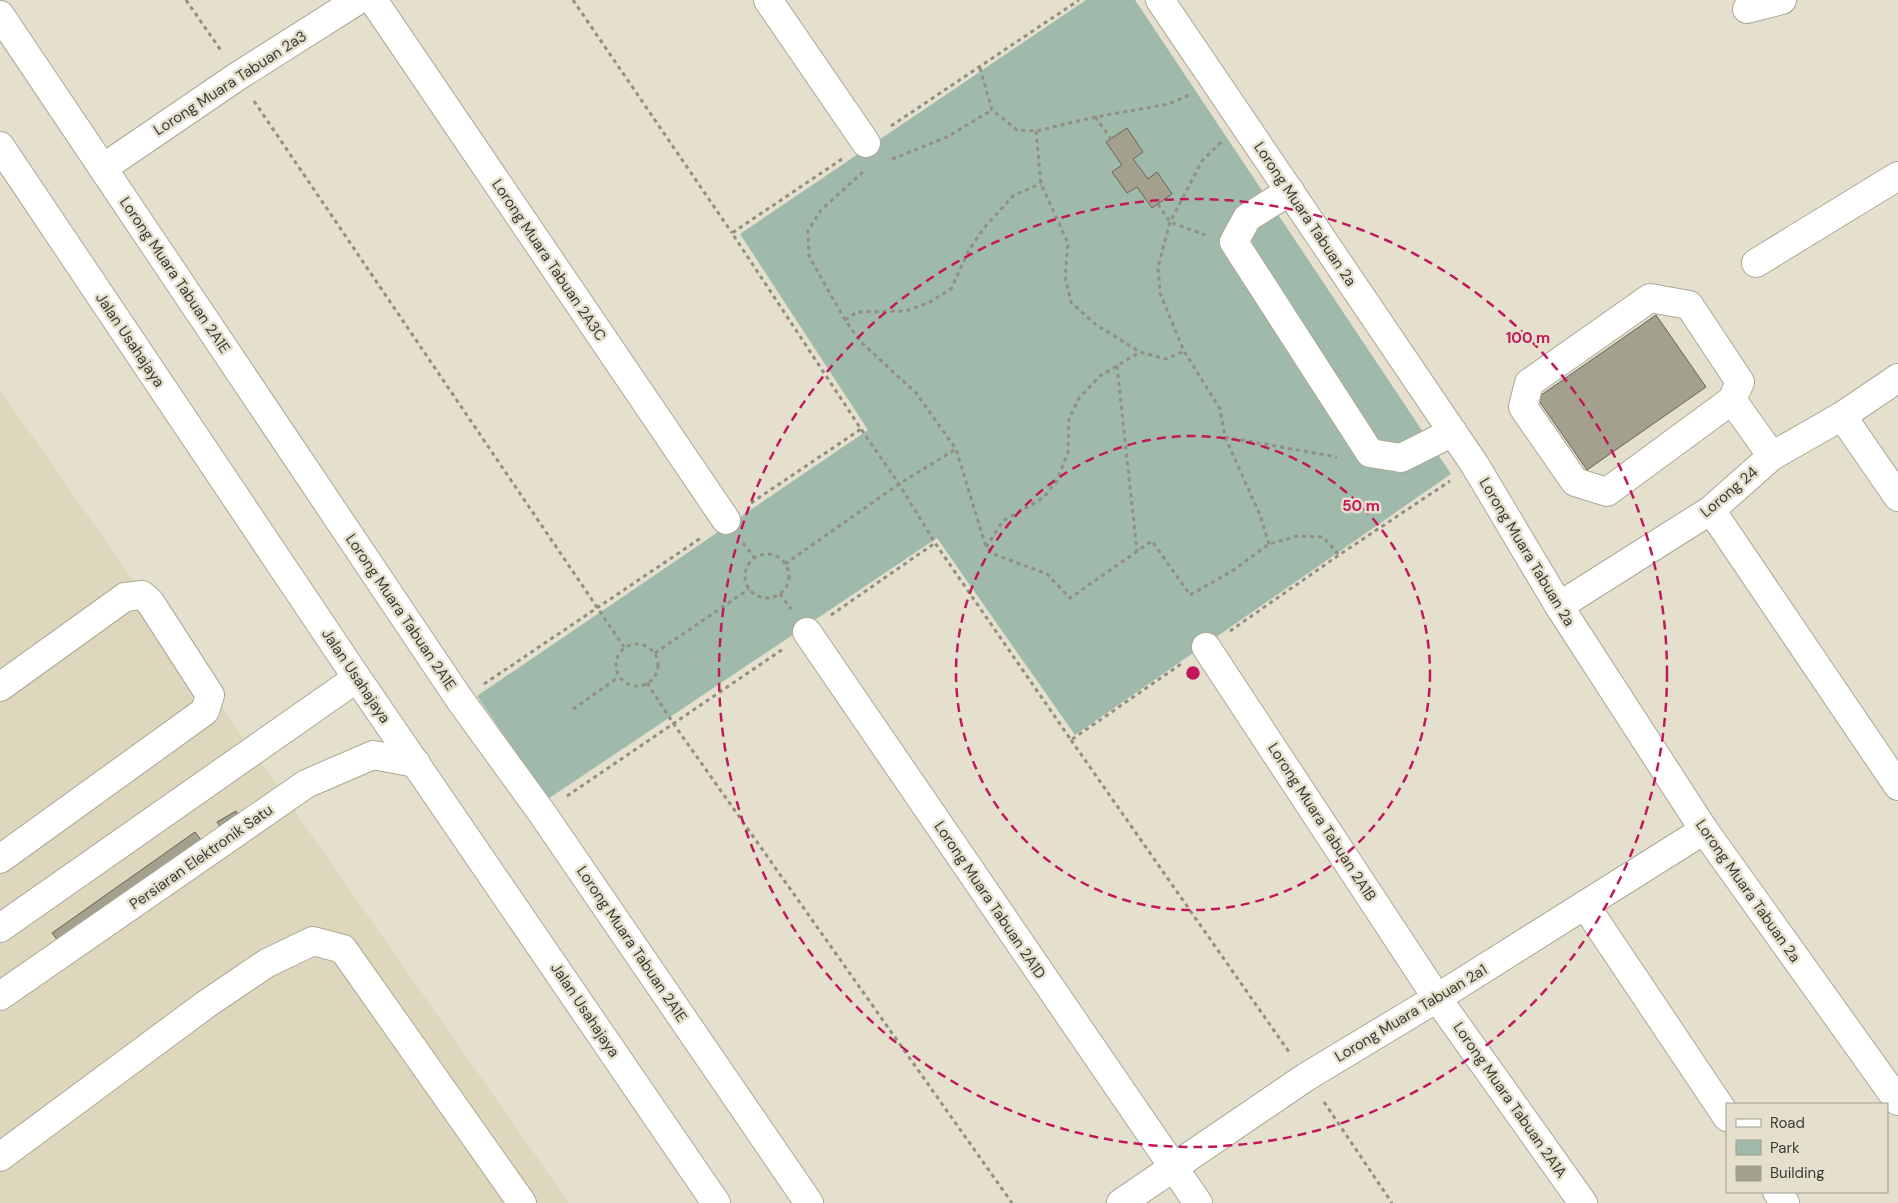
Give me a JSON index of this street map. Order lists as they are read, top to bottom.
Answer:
{
  "streets": {
    "street": [
      "Lorong Muara Tabuan 2a3",
      "Lorong Muara Tabuan 2a",
      "Lorong Muara Tabuan 2A3C",
      "Lorong Muara Tabuan 2A1E",
      "Jalan Usahajaya",
      "Lorong 24",
      "Lorong Muara Tabuan 2A1B",
      "Persiaran Elektronik Satu",
      "Lorong Muara Tabuan 2A1D",
      "Lorong Muara Tabuan 2a1",
      "Lorong Muara Tabuan 2A1A"
    ]
  },
  "crossings": [
    ["Lorong Muara Tabuan 2a3", "Lorong Muara Tabuan 2A1E"],
    ["Lorong Muara Tabuan 2a", "Lorong 24"],
    ["Lorong Muara Tabuan 2a", "Lorong Muara Tabuan 2a1"],
    ["Jalan Usahajaya", "Persiaran Elektronik Satu"],
    ["Lorong Muara Tabuan 2A1B", "Lorong Muara Tabuan 2a1"],
    ["Lorong Muara Tabuan 2A1B", "Lorong Muara Tabuan 2A1A"],
    ["Lorong Muara Tabuan 2A1D", "Lorong Muara Tabuan 2a1"],
    ["Lorong Muara Tabuan 2a1", "Lorong Muara Tabuan 2A1A"]
  ],
  "legend": ["Road", "Park", "Building"],
  "rings": ["100 m", "50 m"]
}
